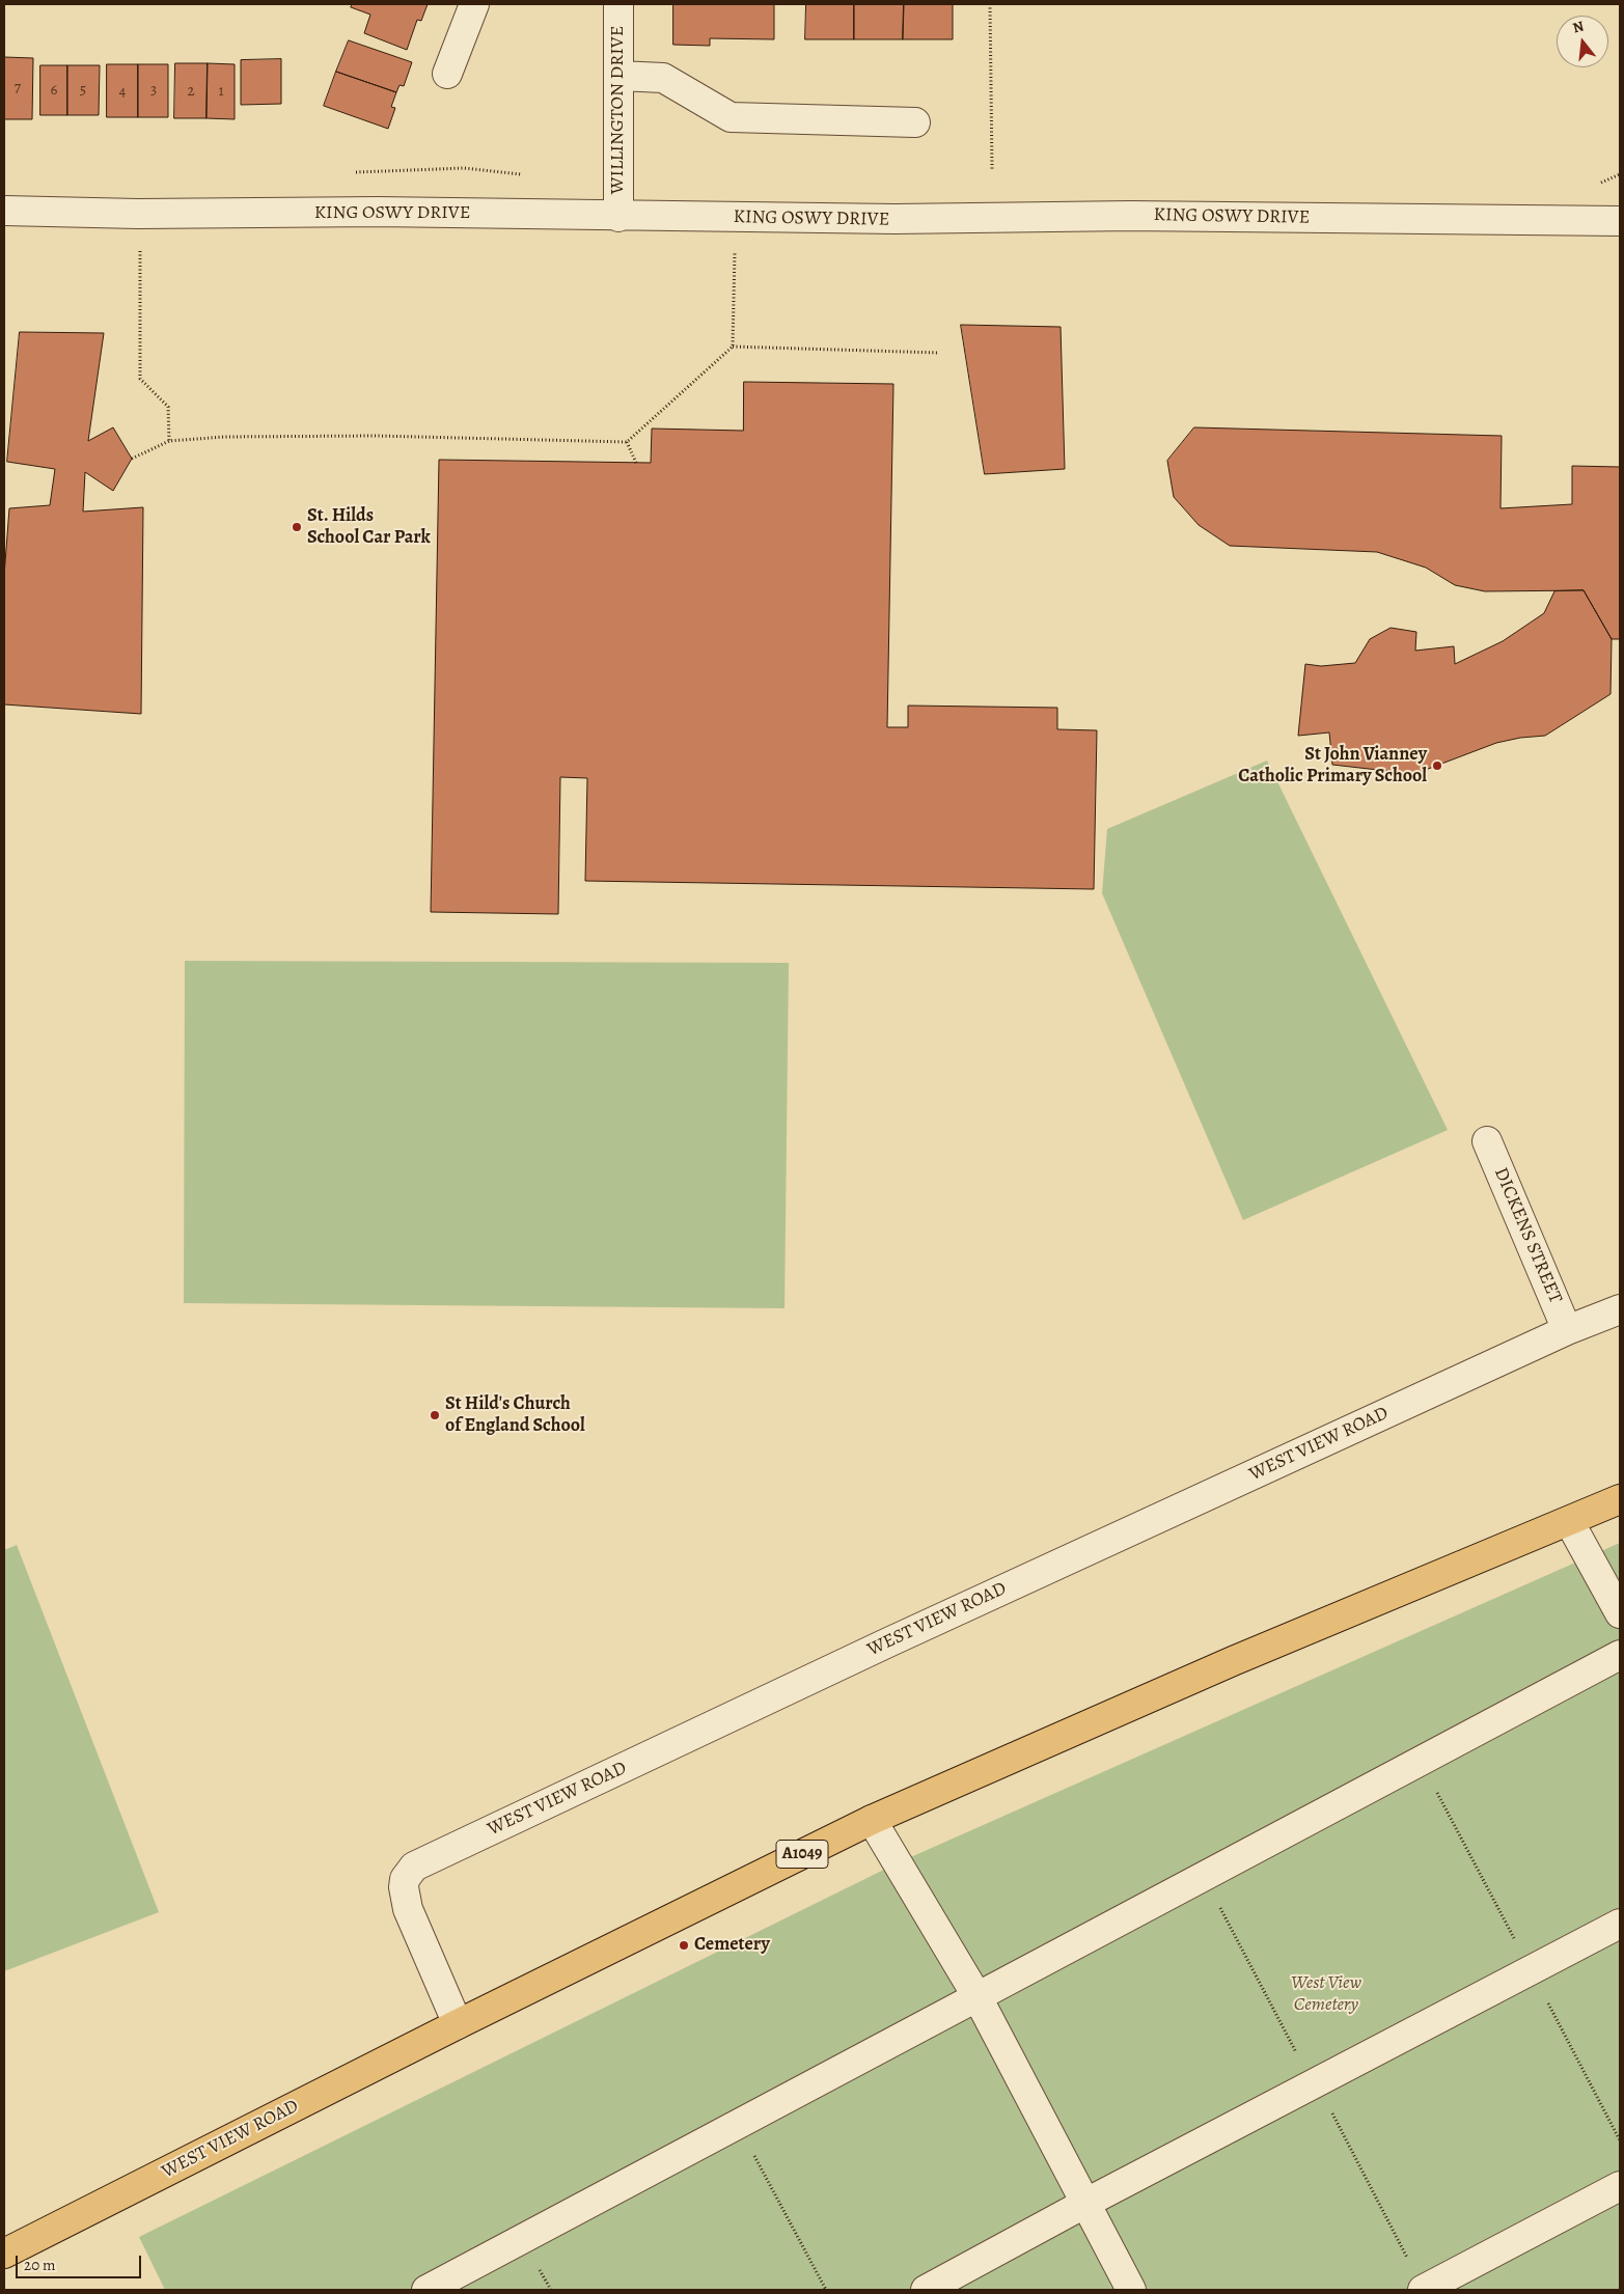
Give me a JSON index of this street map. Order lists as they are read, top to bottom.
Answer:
{
  "streets": {
    "main road": ["WEST VIEW ROAD", "A1049"],
    "street": ["WILLINGTON DRIVE", "KING OSWY DRIVE", "DICKENS STREET"]
  },
  "crossings": [
    ["WILLINGTON DRIVE", "KING OSWY DRIVE"],
    ["DICKENS STREET", "WEST VIEW ROAD"]
  ],
  "parks": ["West View Cemetery"],
  "places": [
    "St. Hilds School Car Park",
    "St John Vianney Catholic Primary School",
    "St Hild's Church of England School",
    "Cemetery"
  ],
  "house_numbers": [
    "7",
    "6",
    "5",
    "3",
    "4",
    "2",
    "1"
  ],
  "scale_bar": "20 m",
  "north": "top"
}
